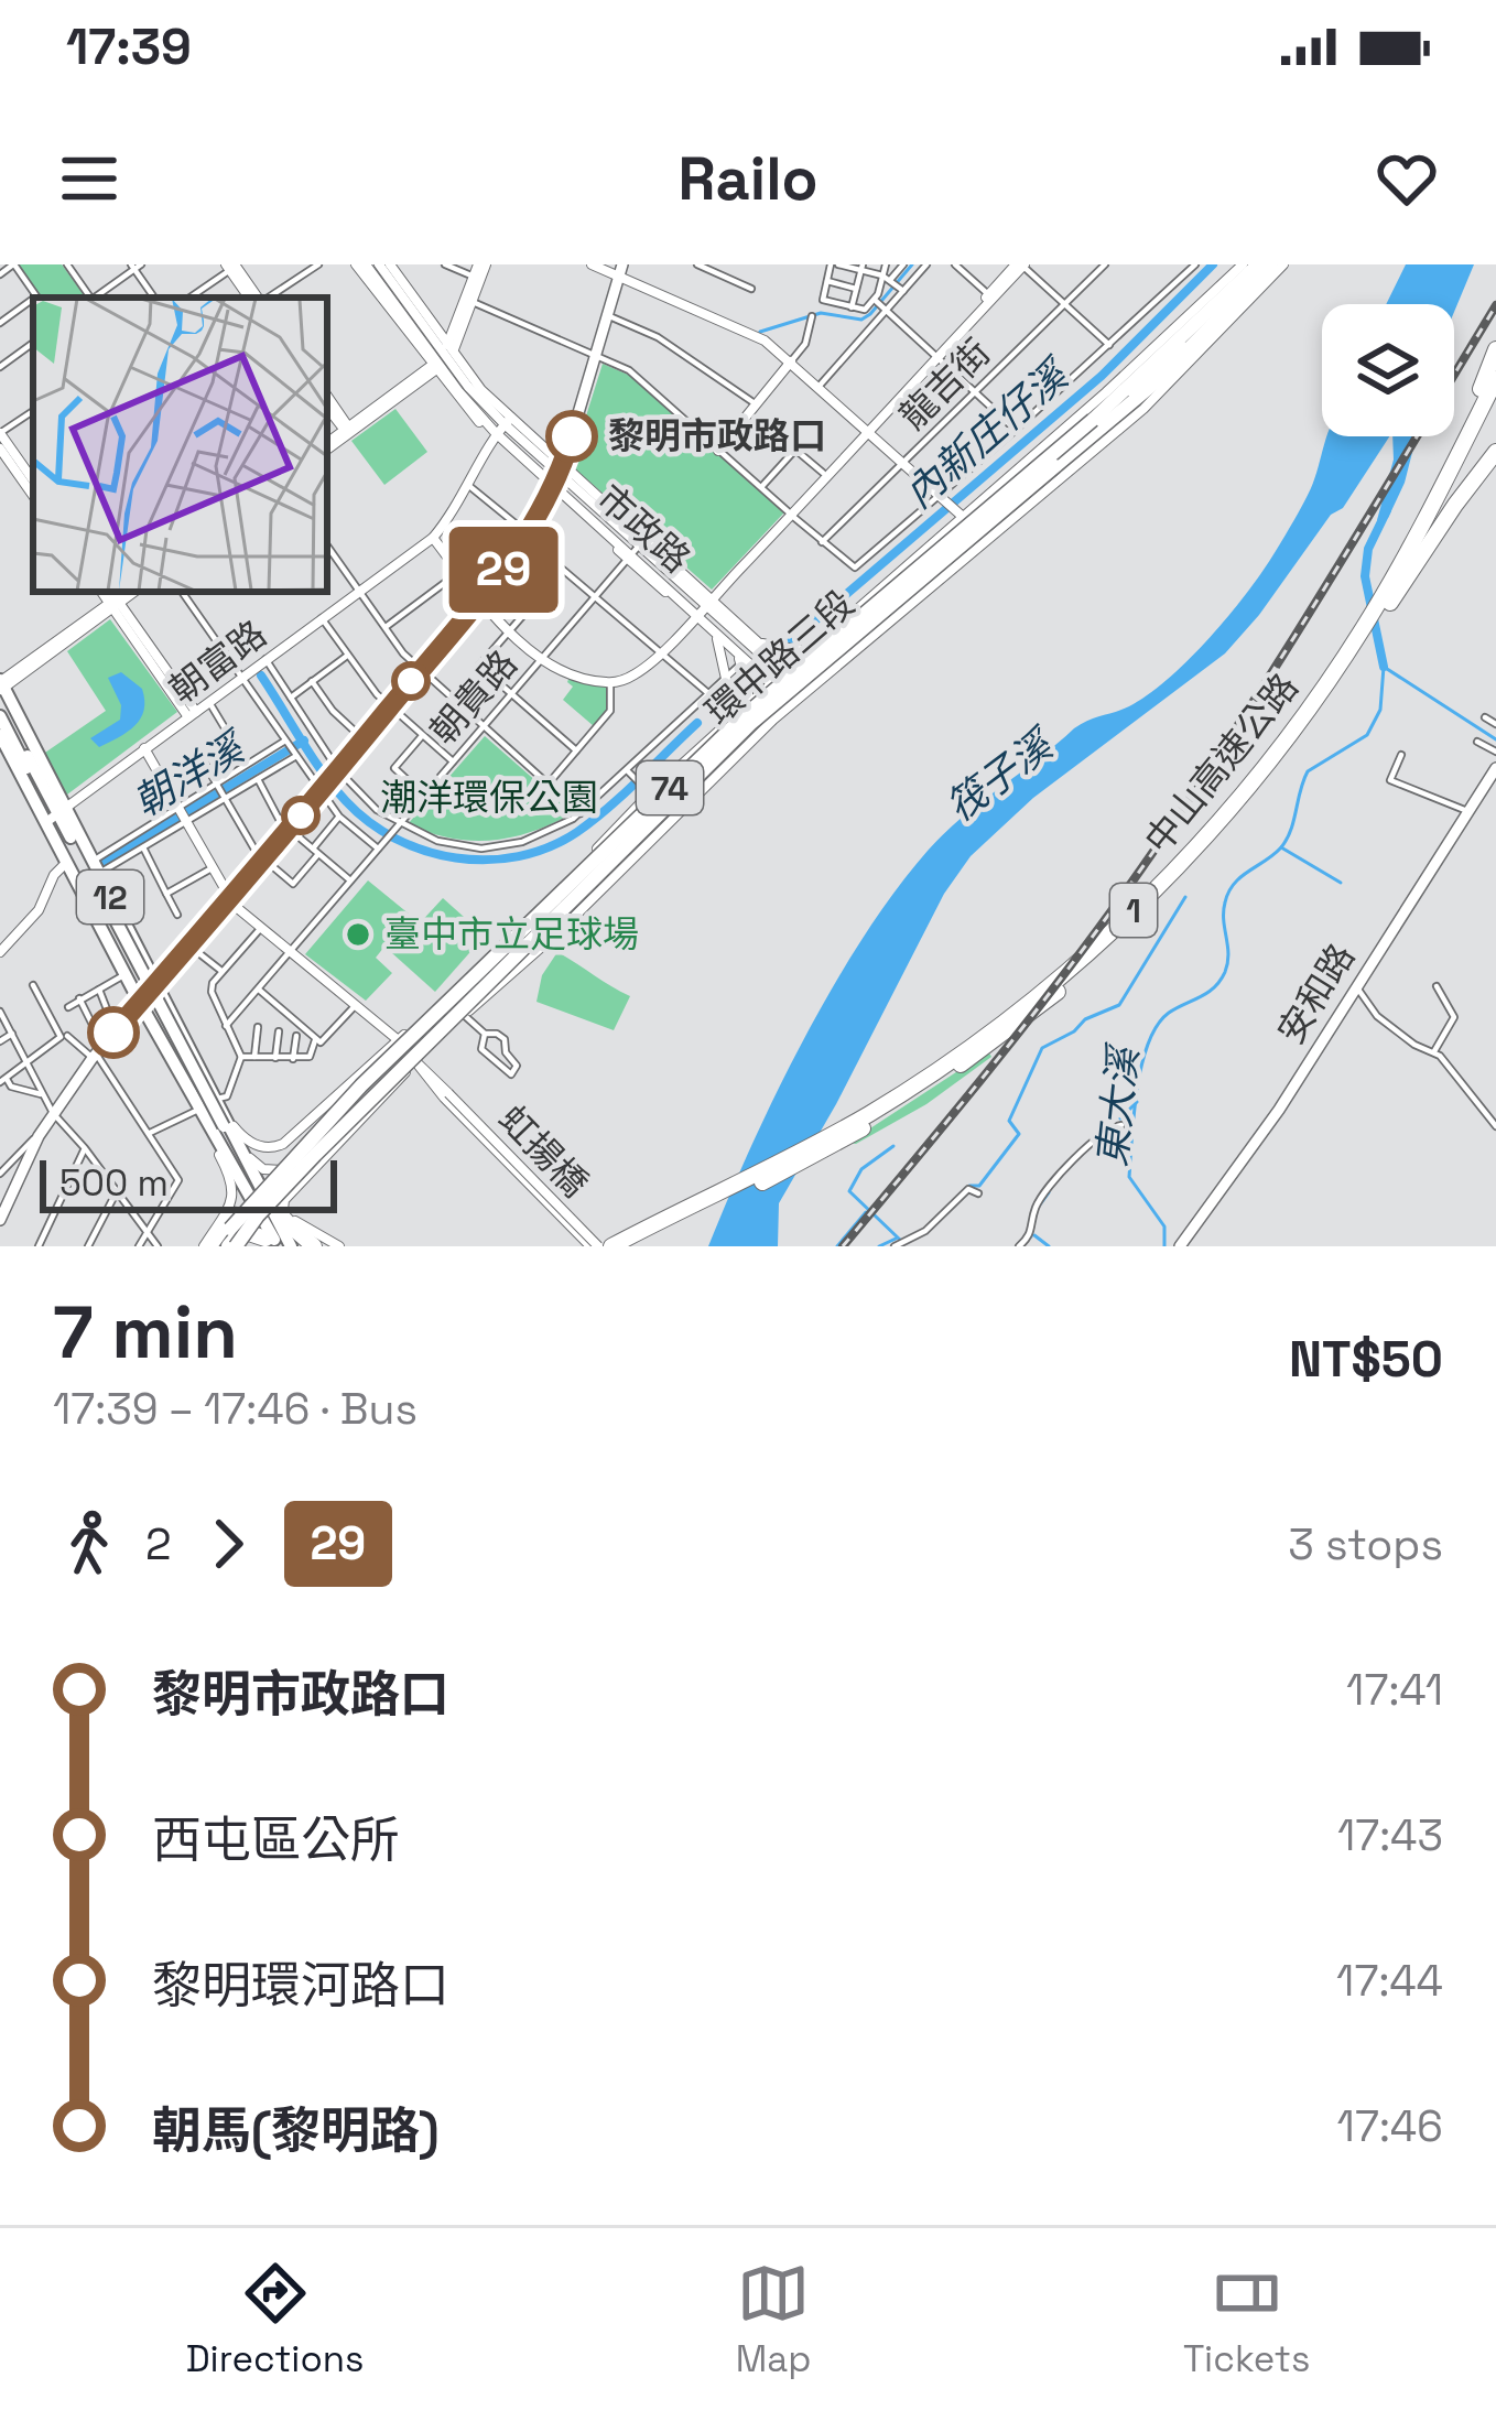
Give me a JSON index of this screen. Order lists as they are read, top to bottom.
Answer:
{
  "streets": {
    "highway": ["中山高速公路", "74", "1"],
    "main road": ["12", "安和路"],
    "street": [
      "龍吉街",
      "市政路",
      "環中路三段",
      "朝富路",
      "朝貴路",
      "虹揚橋"
    ]
  },
  "crossings": [
    ["市政路", "環中路三段"],
    ["市政路", "朝富路"],
    ["市政路", "朝貴路"],
    ["環中路三段", "74"],
    ["環中路三段", "12"],
    ["環中路三段", "虹揚橋"],
    ["朝富路", "12"],
    ["朝富路", "虹揚橋"],
    ["74", "12"]
  ],
  "water": [
    "內新庄仔溪",
    "朝洋溪",
    "筏子溪",
    "東大溪"
  ],
  "parks": ["潮洋環保公園"],
  "places": ["黎明市政路口", "臺中市立足球場"],
  "lines": ["bus line 29"],
  "scale_bar": "500 m",
  "page": {
    "status": "17:39",
    "header": "Railo",
    "on_map": "29",
    "scale": "500 m",
    "heading": ["7 min", "17:39 – 17:46 · Bus", "NT$50"],
    "legs": ["2", "29", "3 stops"],
    "list": [
      {
        "name": "黎明市政路口",
        "value": "17:41"
      },
      {
        "name": "西屯區公所",
        "value": "17:43"
      },
      {
        "name": "黎明環河路口",
        "value": "17:44"
      },
      {
        "name": "朝馬(黎明路)",
        "value": "17:46"
      }
    ],
    "tabs": ["Directions", "Map", "Tickets"]
  }
}
